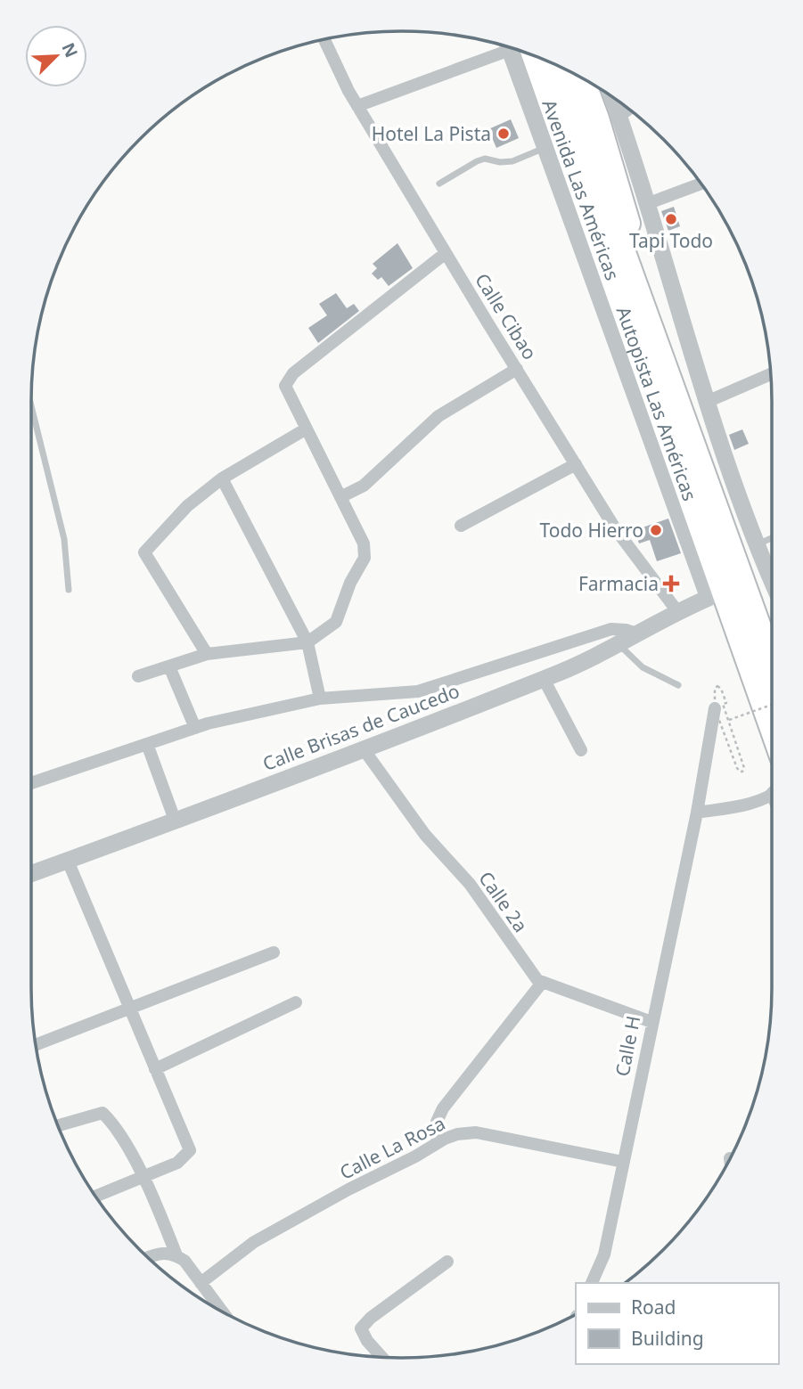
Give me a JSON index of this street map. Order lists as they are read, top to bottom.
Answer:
{
  "streets": {
    "highway": ["Autopista Las Américas"],
    "street": [
      "Avenida Las Américas",
      "Calle Cibao",
      "Calle Brisas de Caucedo",
      "Calle 2a",
      "Calle H",
      "Calle La Rosa"
    ]
  },
  "crossings": [
    ["Avenida Las Américas", "Calle Brisas de Caucedo"],
    ["Calle Cibao", "Calle Brisas de Caucedo"],
    ["Calle Brisas de Caucedo", "Calle 2a"],
    ["Calle 2a", "Calle H"],
    ["Calle H", "Calle La Rosa"]
  ],
  "places": {
    "other": ["Hotel La Pista", "Tapi Todo", "Todo Hierro"],
    "health": ["Farmacia"]
  },
  "legend": ["Road", "Building"],
  "north": "top right"
}
